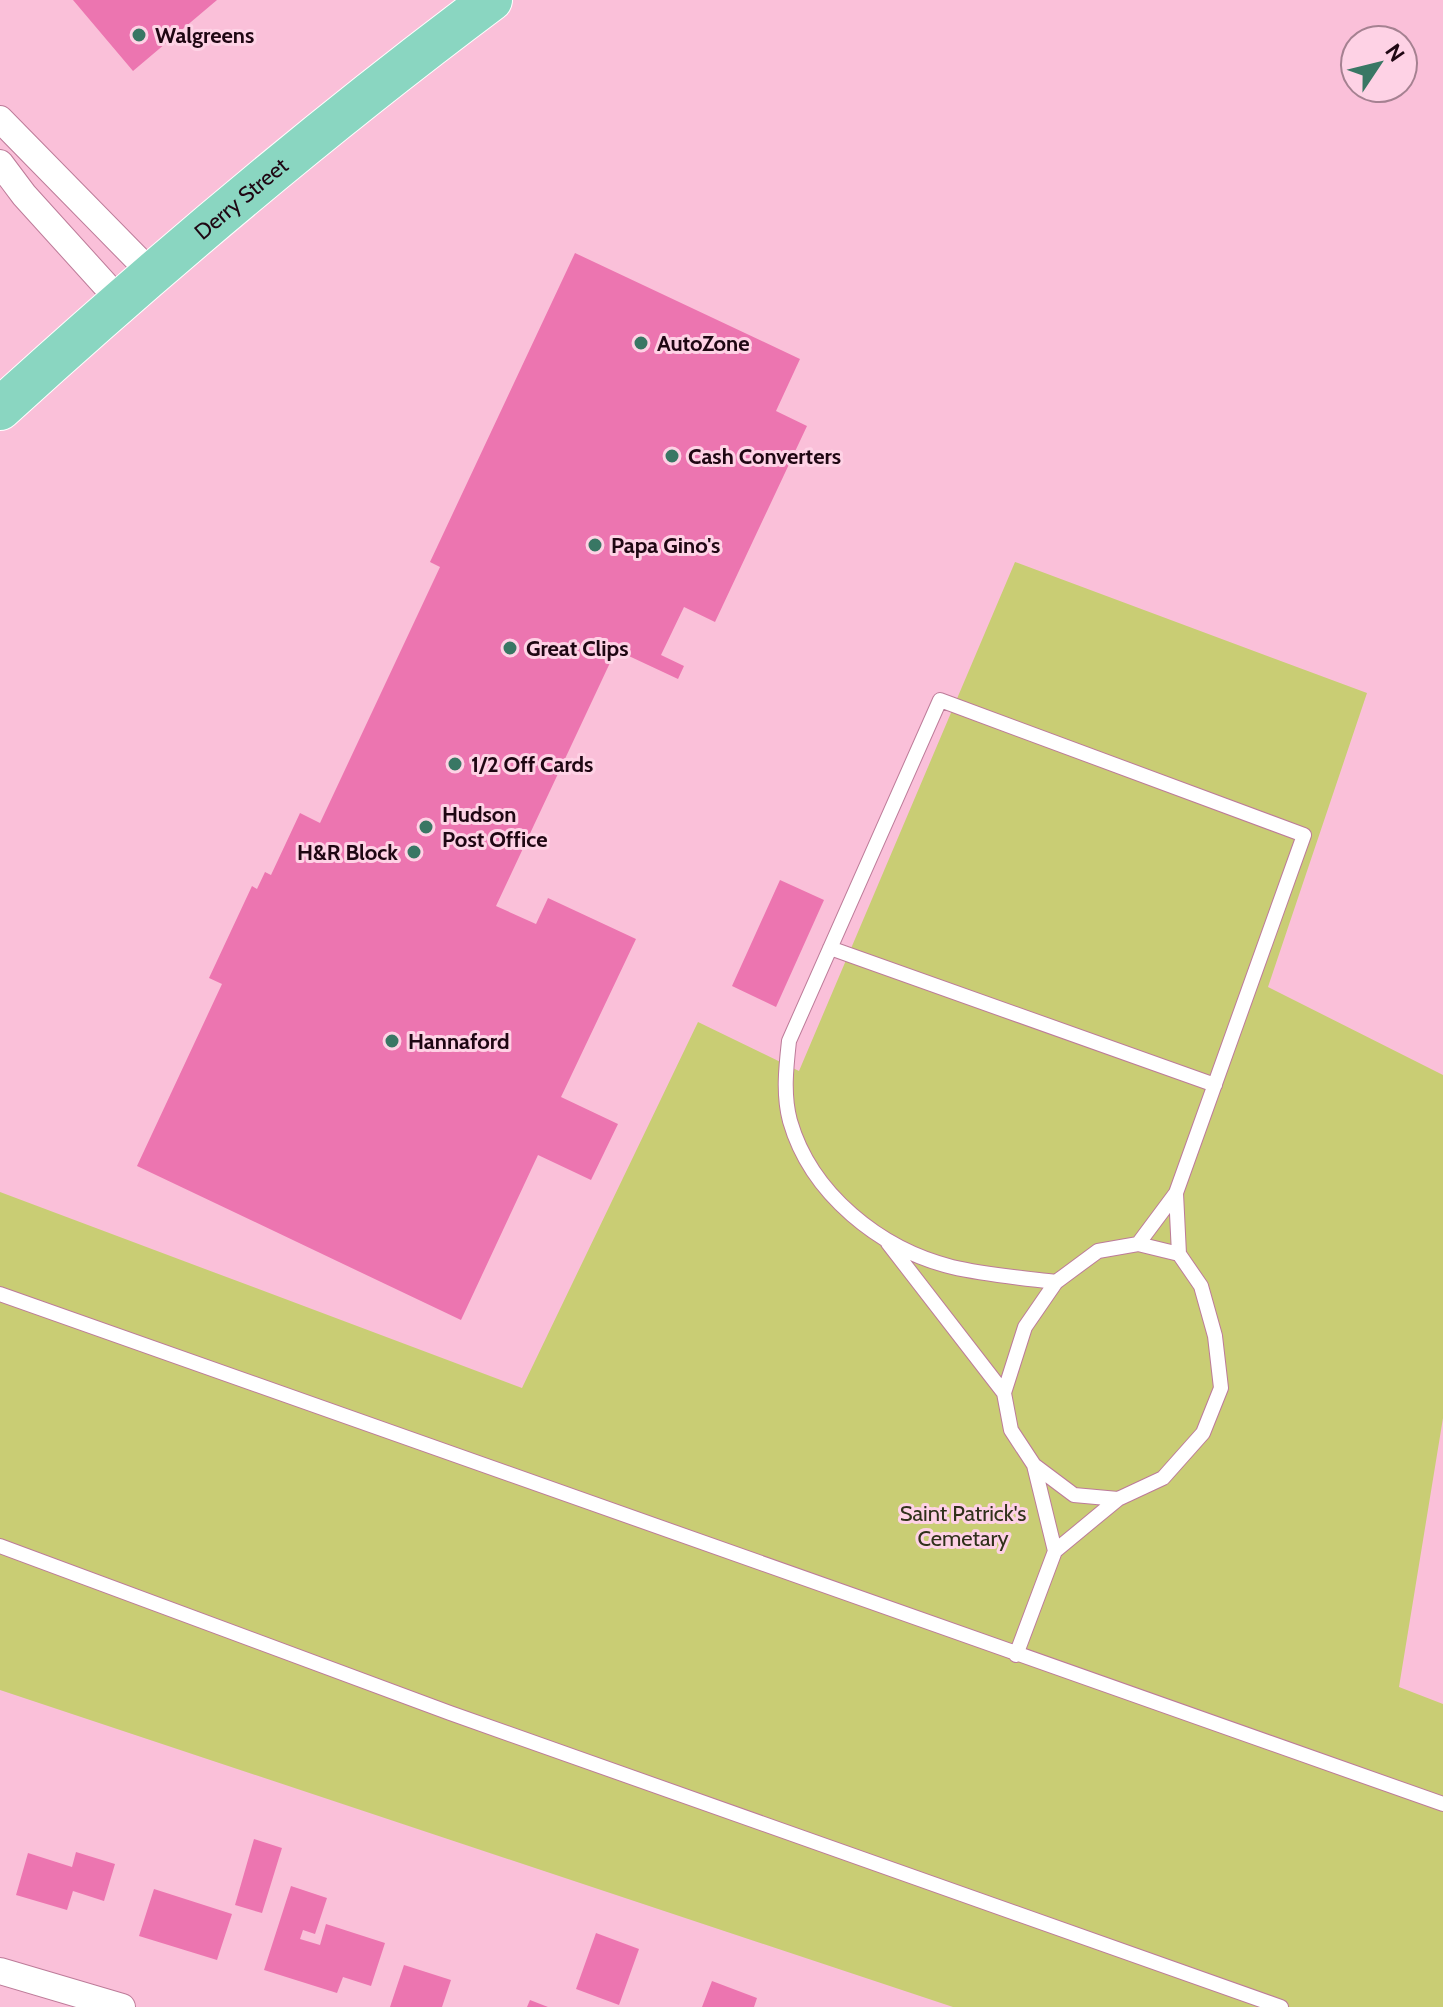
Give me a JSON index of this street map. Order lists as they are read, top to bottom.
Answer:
{
  "streets": {
    "main road": ["Derry Street"]
  },
  "parks": ["Saint Patrick's Cemetary"],
  "places": [
    "Walgreens",
    "AutoZone",
    "Cash Converters",
    "Papa Gino's",
    "Great Clips",
    "1/2 Off Cards",
    "Hudson Post Office",
    "H&R Block",
    "Hannaford"
  ],
  "north": "top right"
}
